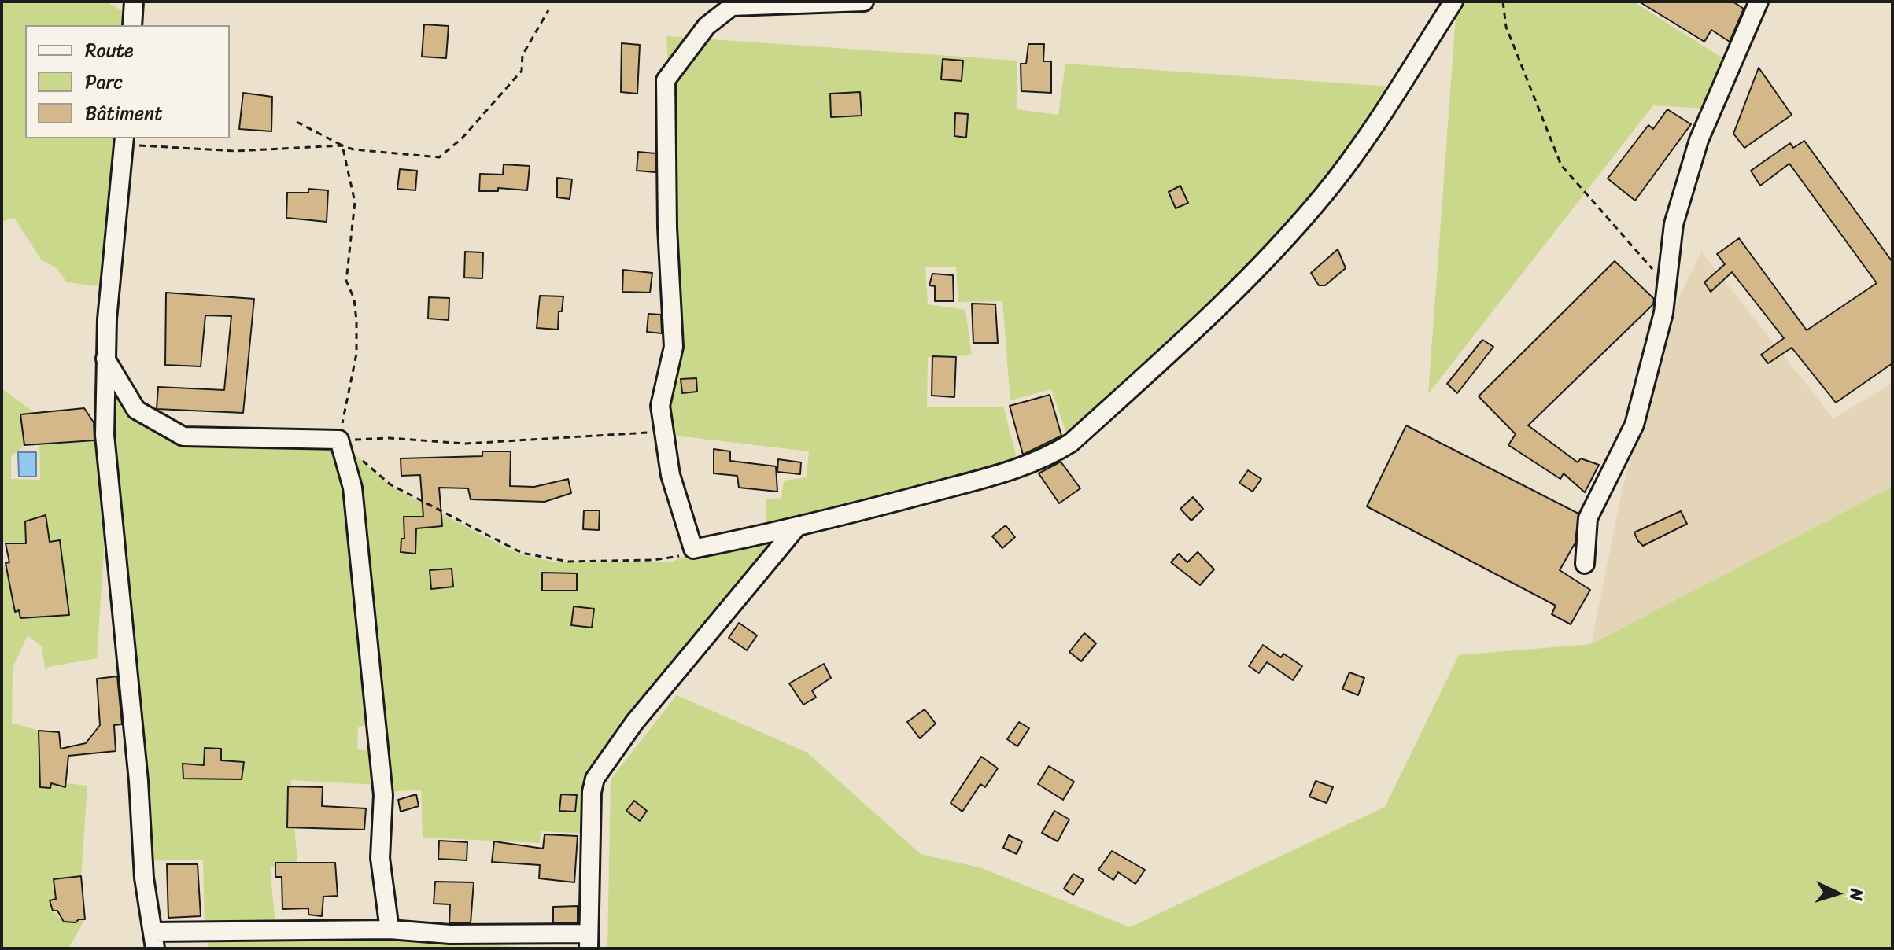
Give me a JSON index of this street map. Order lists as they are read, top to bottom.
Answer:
{
  "legend": ["Route", "Parc", "Bâtiment"],
  "north": "right"
}
